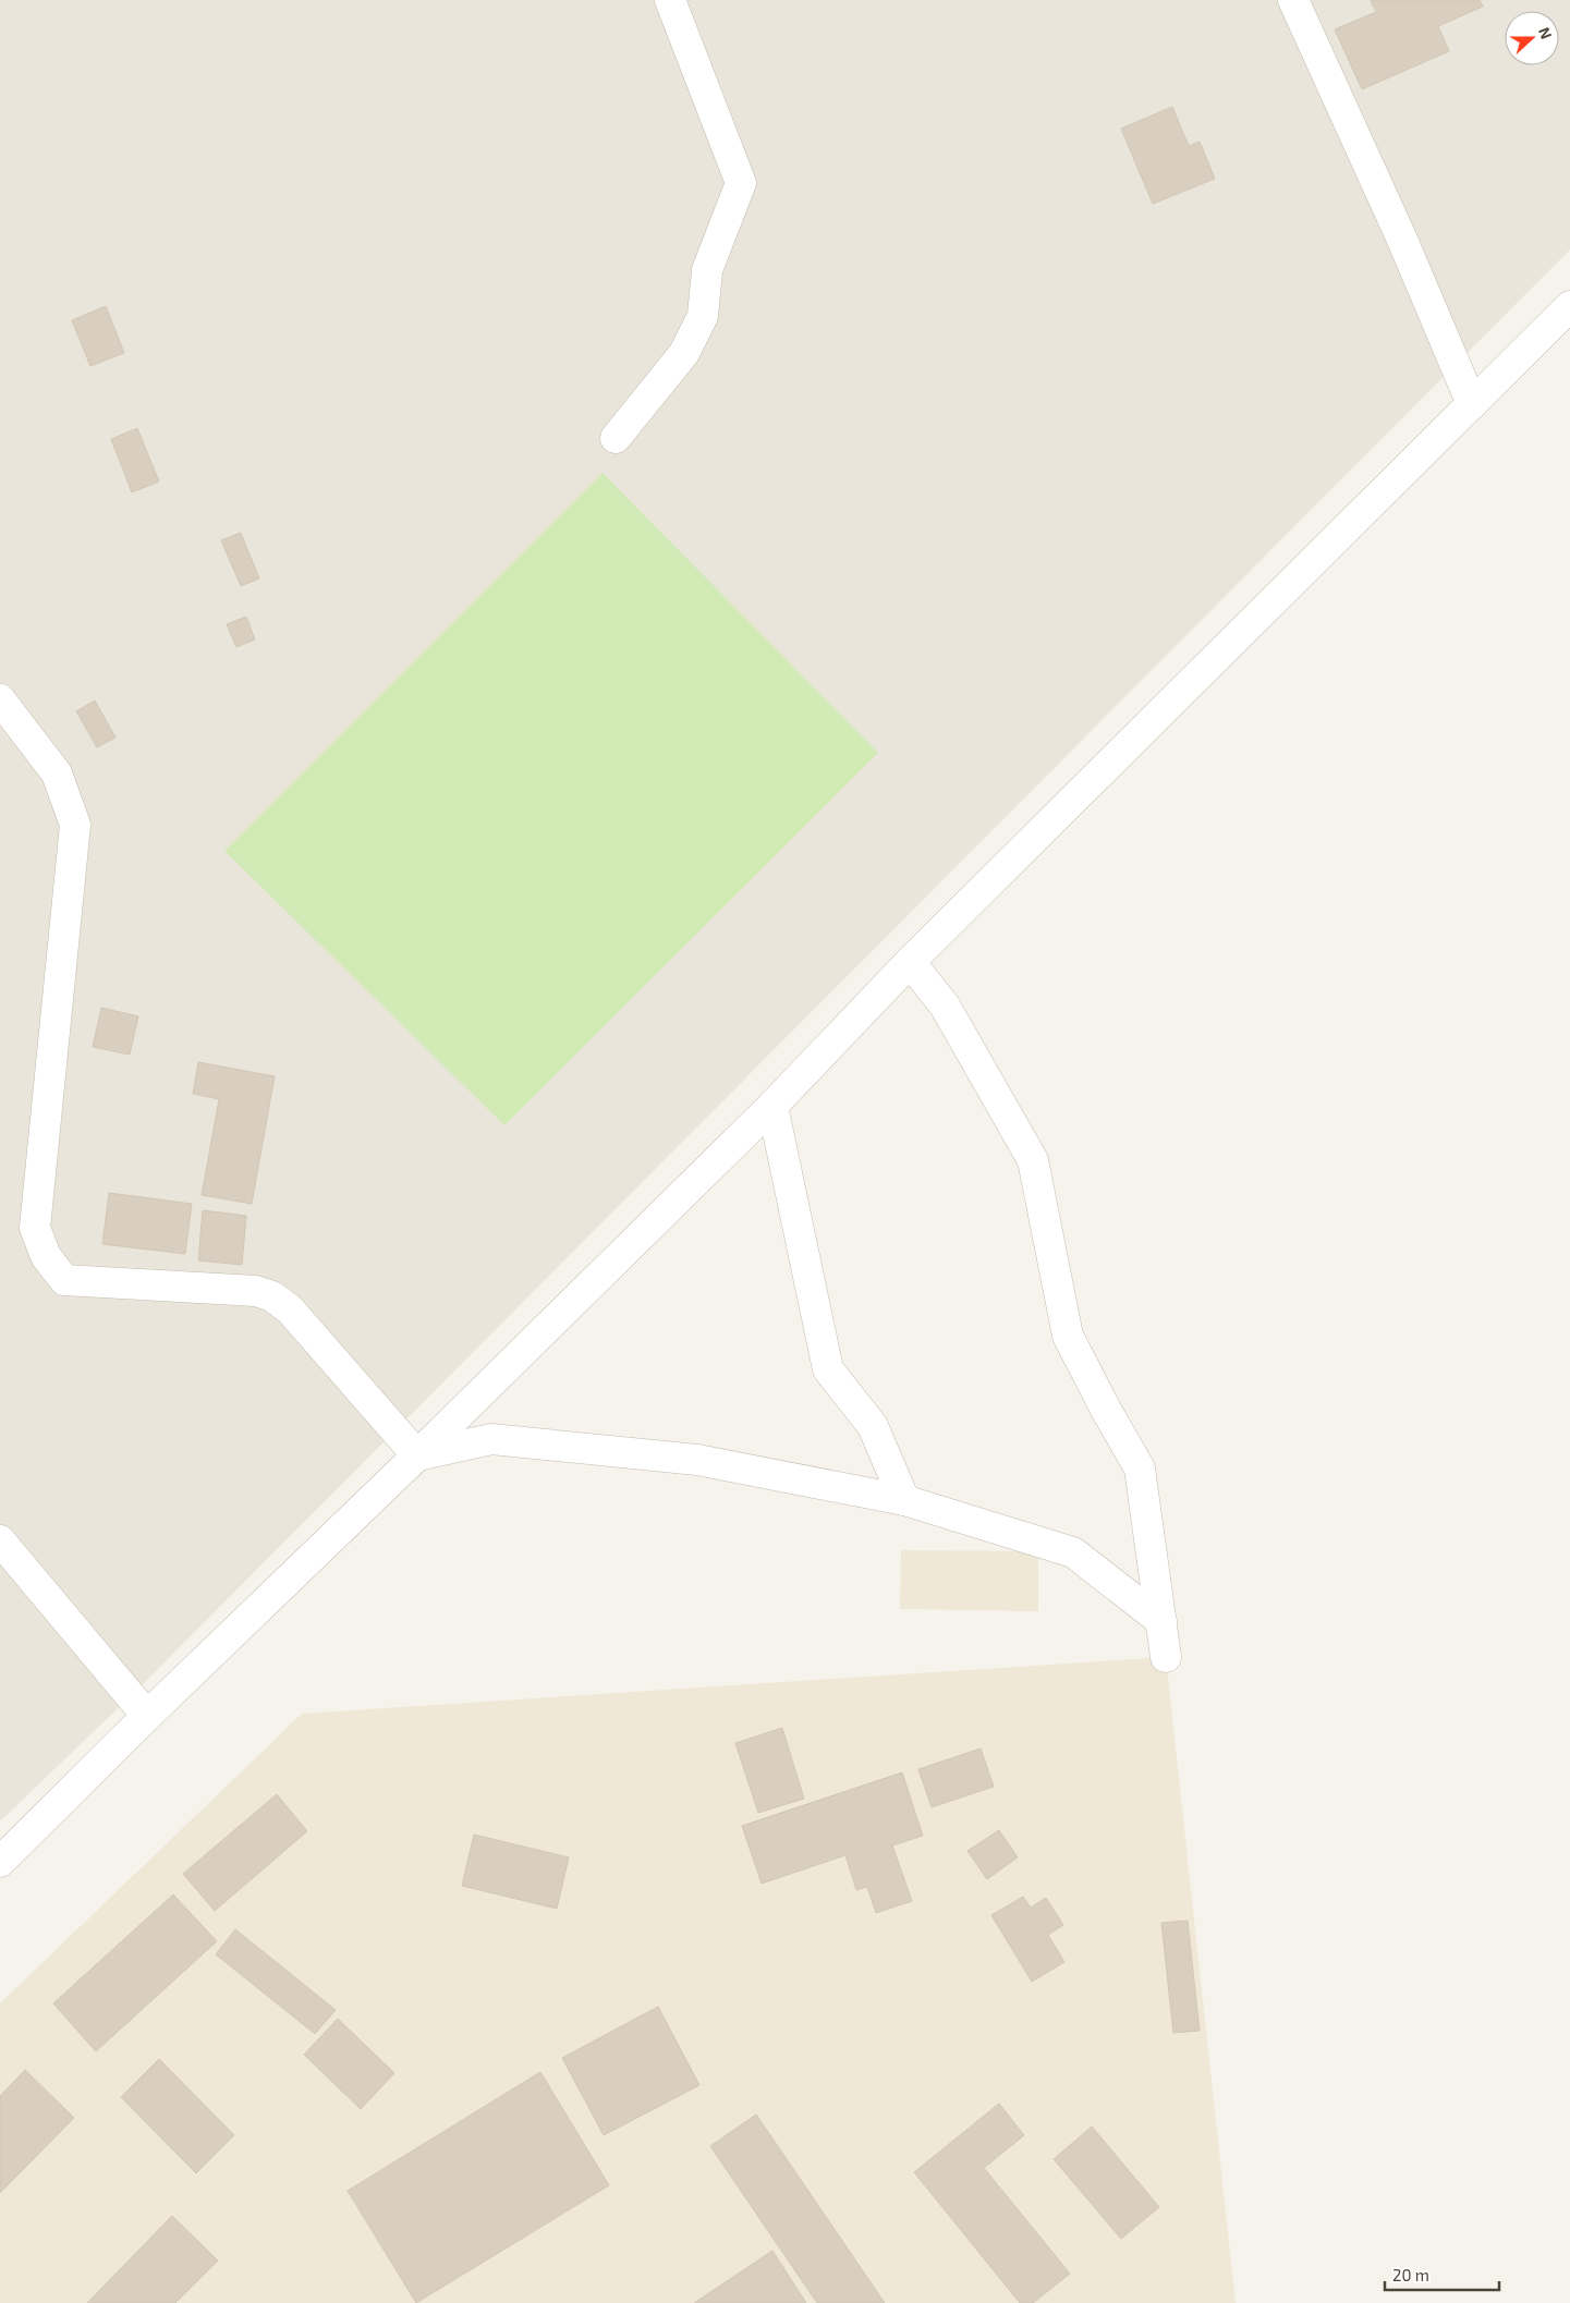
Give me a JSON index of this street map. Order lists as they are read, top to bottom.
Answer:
{
  "scale_bar": "20 m",
  "north": "right"
}
